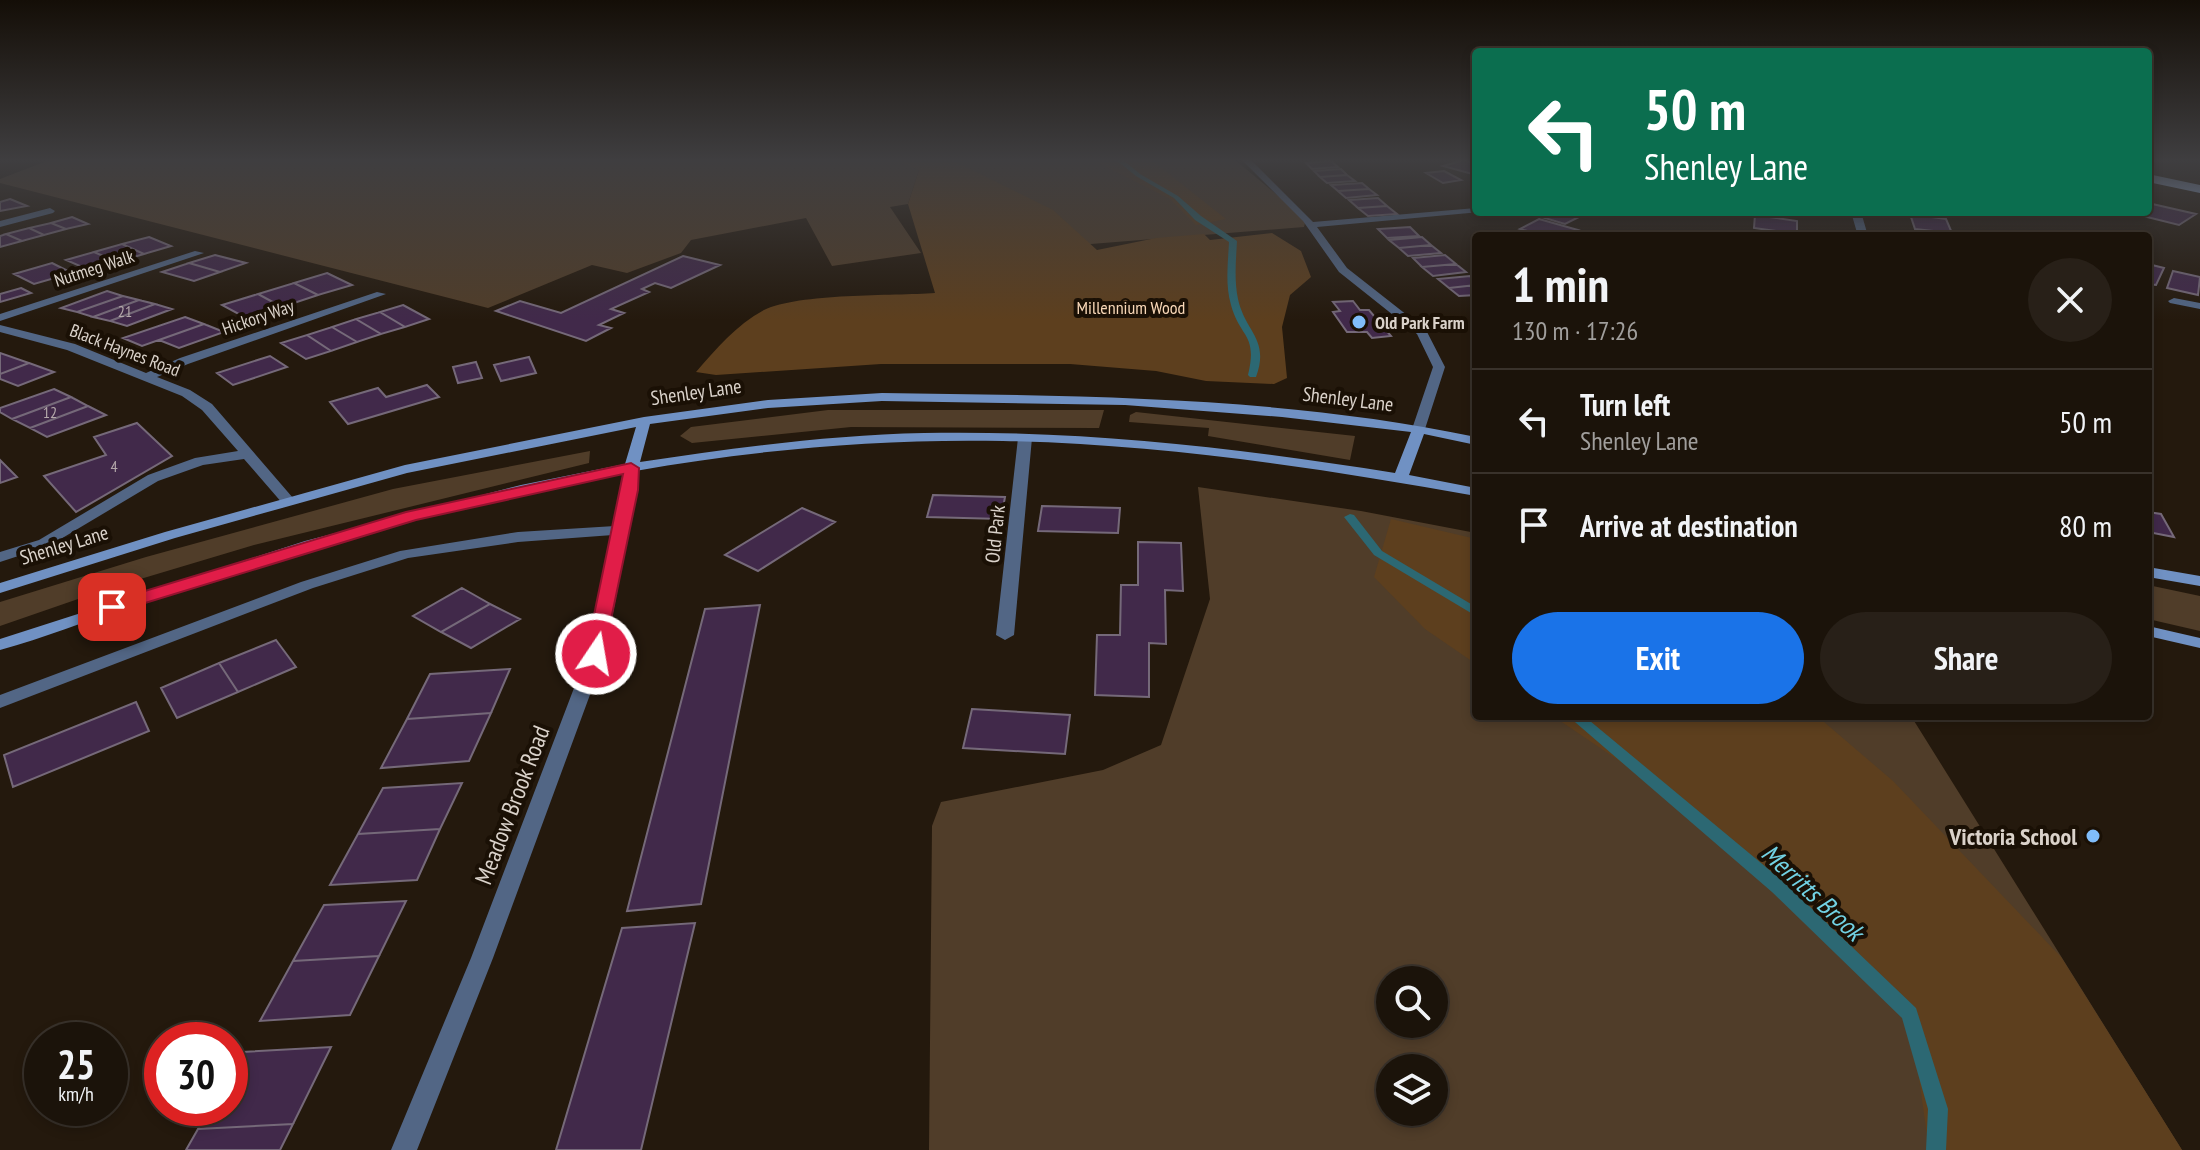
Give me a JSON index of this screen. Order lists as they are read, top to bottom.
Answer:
{
  "streets": {
    "main road": ["Shenley Lane"],
    "street": [
      "Nutmeg Walk",
      "Hickory Way",
      "Black Haynes Road",
      "Old Park",
      "Meadow Brook Road"
    ]
  },
  "crossings": [
    ["Hickory Way", "Black Haynes Road"],
    ["Black Haynes Road", "Shenley Lane"]
  ],
  "water": ["Merritts Brook"],
  "parks": ["Millennium Wood"],
  "places": ["Old Park Farm", "Victoria School"],
  "house_numbers": ["21", "12", "4"],
  "page": {
    "turn": ["50 m", "Shenley Lane"],
    "heading": ["1 min", "130 m · 17:26"],
    "list": [
      {
        "name": "Turn left",
        "note": "Shenley Lane",
        "value": "50 m"
      },
      {
        "name": "Arrive at destination",
        "value": "80 m"
      }
    ],
    "buttons": ["Exit", "Share"],
    "speed": "25 km/h",
    "limit": "30"
  }
}
